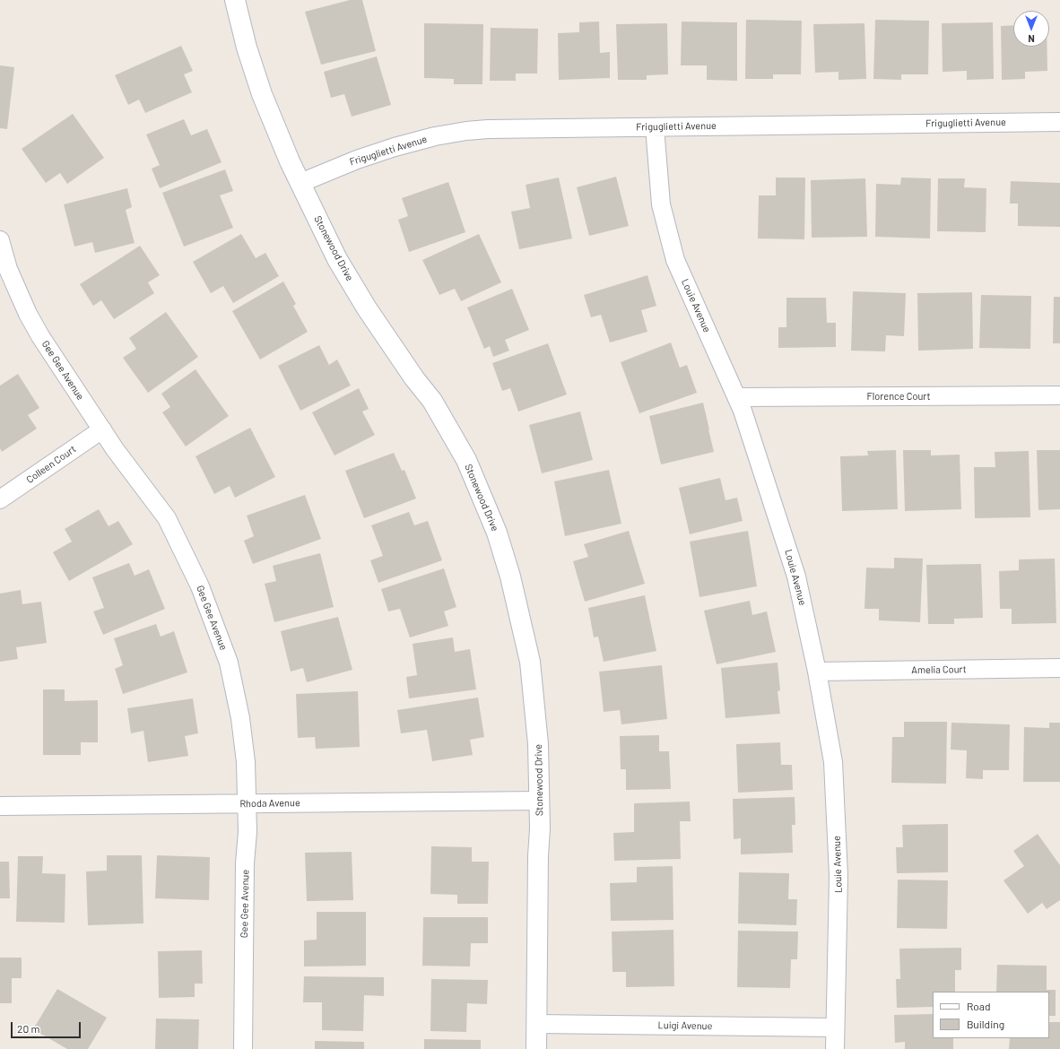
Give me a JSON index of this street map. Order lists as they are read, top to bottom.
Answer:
{
  "streets": {
    "street": [
      "Friguglietti Avenue",
      "Stonewood Drive",
      "Louie Avenue",
      "Gee Gee Avenue",
      "Florence Court",
      "Colleen Court",
      "Amelia Court",
      "Rhoda Avenue",
      "Luigi Avenue"
    ]
  },
  "crossings": [
    ["Friguglietti Avenue", "Stonewood Drive"],
    ["Friguglietti Avenue", "Louie Avenue"],
    ["Stonewood Drive", "Rhoda Avenue"],
    ["Stonewood Drive", "Luigi Avenue"],
    ["Louie Avenue", "Florence Court"],
    ["Louie Avenue", "Amelia Court"],
    ["Louie Avenue", "Luigi Avenue"],
    ["Gee Gee Avenue", "Colleen Court"],
    ["Gee Gee Avenue", "Rhoda Avenue"]
  ],
  "legend": ["Road", "Building"],
  "scale_bar": "20 m",
  "north": "bottom"
}
